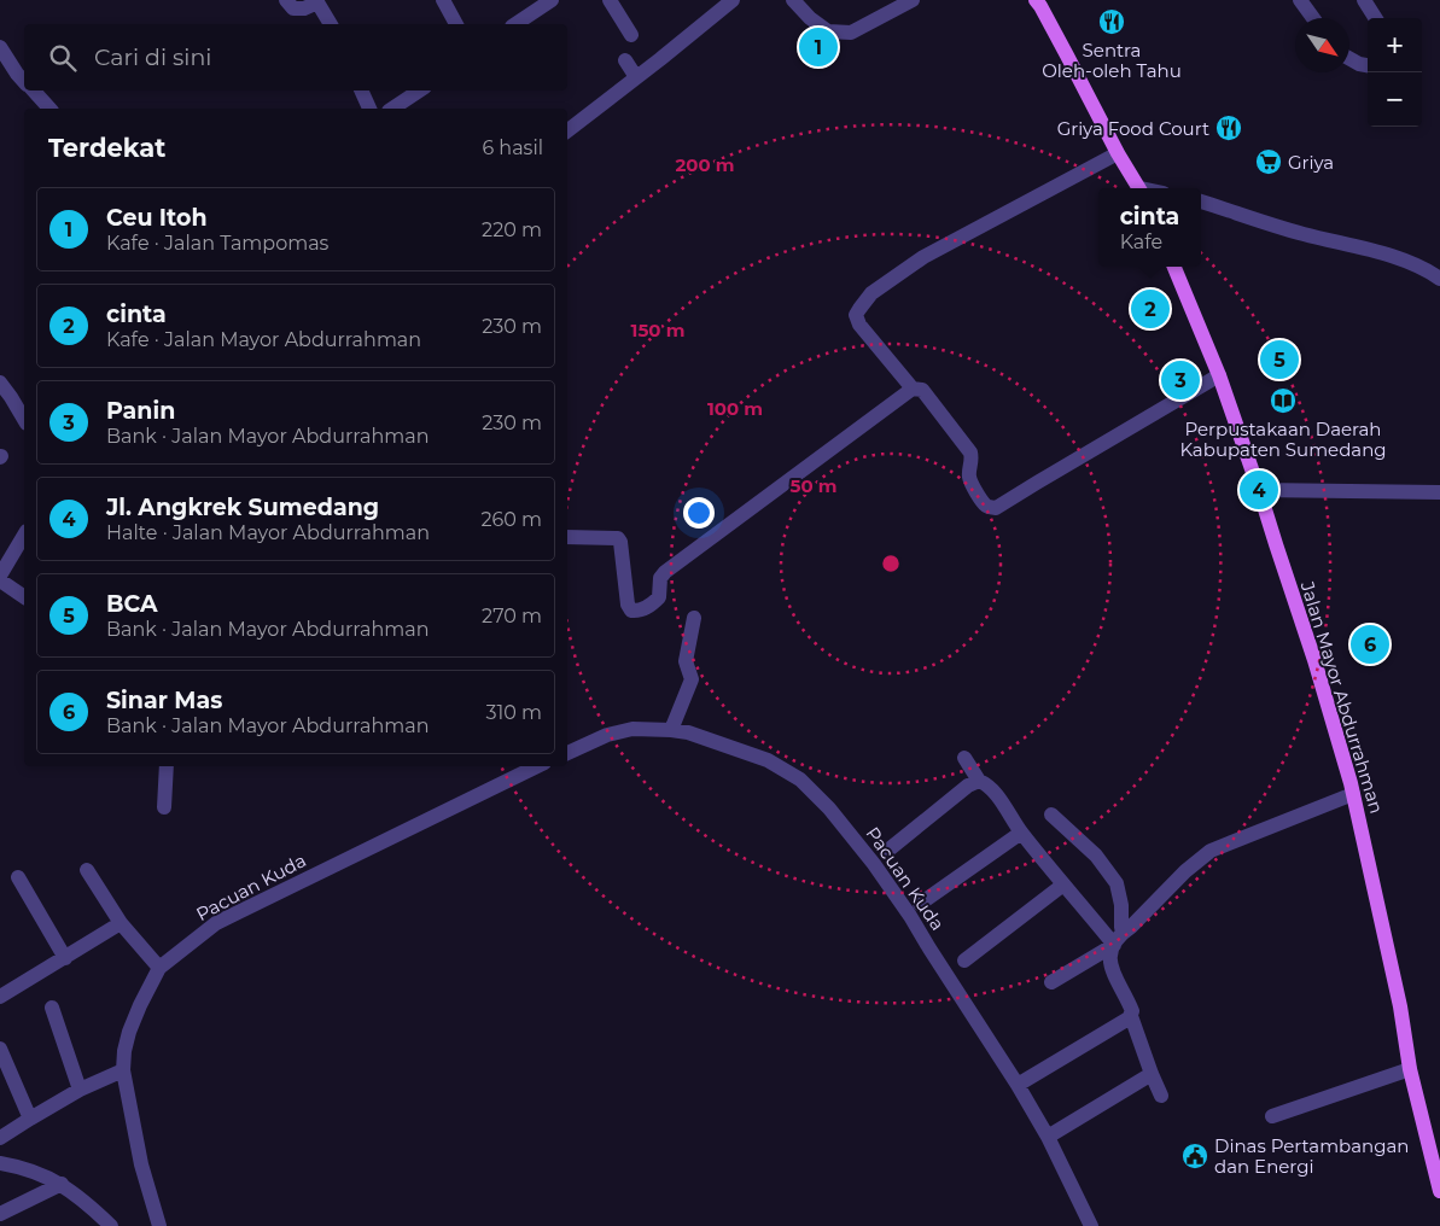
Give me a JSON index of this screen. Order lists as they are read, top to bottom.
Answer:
{
  "streets": {
    "main road": ["Jalan Mayor Abdurrahman"],
    "street": ["Pacuan Kuda"]
  },
  "places": {
    "restaurant": ["Sentra Oleh-oleh Tahu", "Griya Food Court"],
    "supermarket": ["Griya"],
    "library": ["Perpustakaan Daerah Kabupaten Sumedang"],
    "public building": ["Dinas Pertambangan dan Energi"]
  },
  "north": "bottom right",
  "page": {
    "map_buttons": ["+", "−"],
    "search": "Cari di sini",
    "pins": [
      "1",
      "2",
      "5",
      "3",
      "4",
      "6"
    ],
    "heading": ["Terdekat", "6 hasil"],
    "list": [
      {
        "mark": "1",
        "name": "Ceu Itoh",
        "note": "Kafe · Jalan Tampomas",
        "value": "220 m"
      },
      {
        "mark": "2",
        "name": "cinta",
        "note": "Kafe · Jalan Mayor Abdurrahman",
        "value": "230 m"
      },
      {
        "mark": "3",
        "name": "Panin",
        "note": "Bank · Jalan Mayor Abdurrahman",
        "value": "230 m"
      },
      {
        "mark": "4",
        "name": "Jl. Angkrek Sumedang",
        "note": "Halte · Jalan Mayor Abdurrahman",
        "value": "260 m"
      },
      {
        "mark": "5",
        "name": "BCA",
        "note": "Bank · Jalan Mayor Abdurrahman",
        "value": "270 m"
      },
      {
        "mark": "6",
        "name": "Sinar Mas",
        "note": "Bank · Jalan Mayor Abdurrahman",
        "value": "310 m"
      }
    ],
    "popup": ["cinta", "Kafe"]
  },
  "rings": [
    "200 m",
    "150 m",
    "100 m",
    "50 m"
  ]
}
